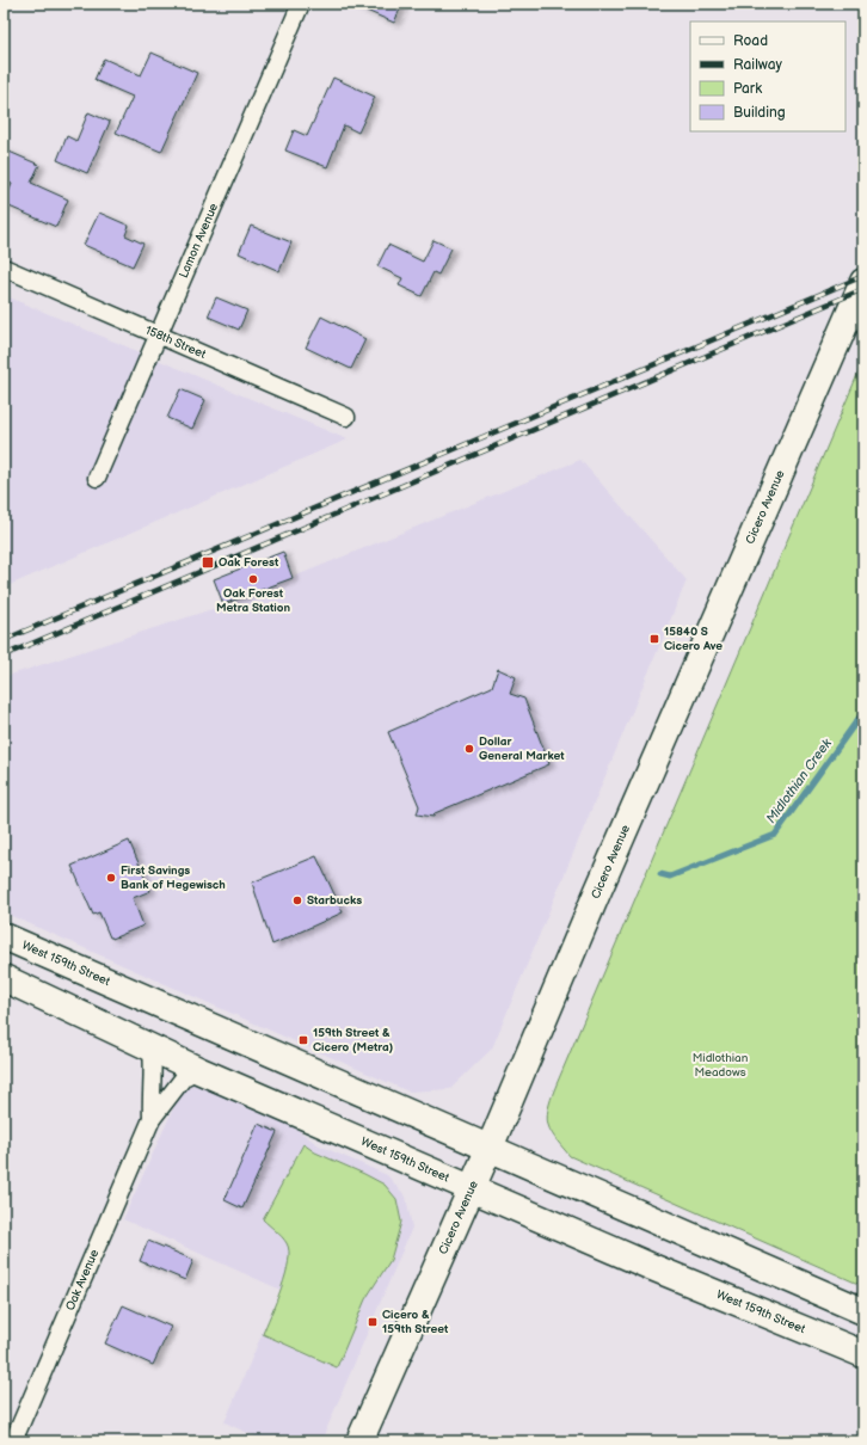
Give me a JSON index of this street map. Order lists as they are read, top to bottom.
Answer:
{
  "streets": {
    "main road": ["Cicero Avenue", "West 159th Street"],
    "street": ["Lamon Avenue", "158th Street", "Oak Avenue"]
  },
  "crossings": [
    ["Lamon Avenue", "158th Street"],
    ["Cicero Avenue", "West 159th Street"],
    ["West 159th Street", "Oak Avenue"]
  ],
  "water": ["Midlothian Creek"],
  "parks": ["Midlothian Meadows"],
  "places": {
    "transit": [
      "Oak Forest",
      "15840 S Cicero Ave",
      "159th Street & Cicero (Metra)",
      "Cicero & 159th Street"
    ],
    "other": [
      "Oak Forest Metra Station",
      "Dollar General Market",
      "First Savings Bank of Hegewisch",
      "Starbucks"
    ]
  },
  "legend": [
    "Road",
    "Railway",
    "Park",
    "Building"
  ]
}
